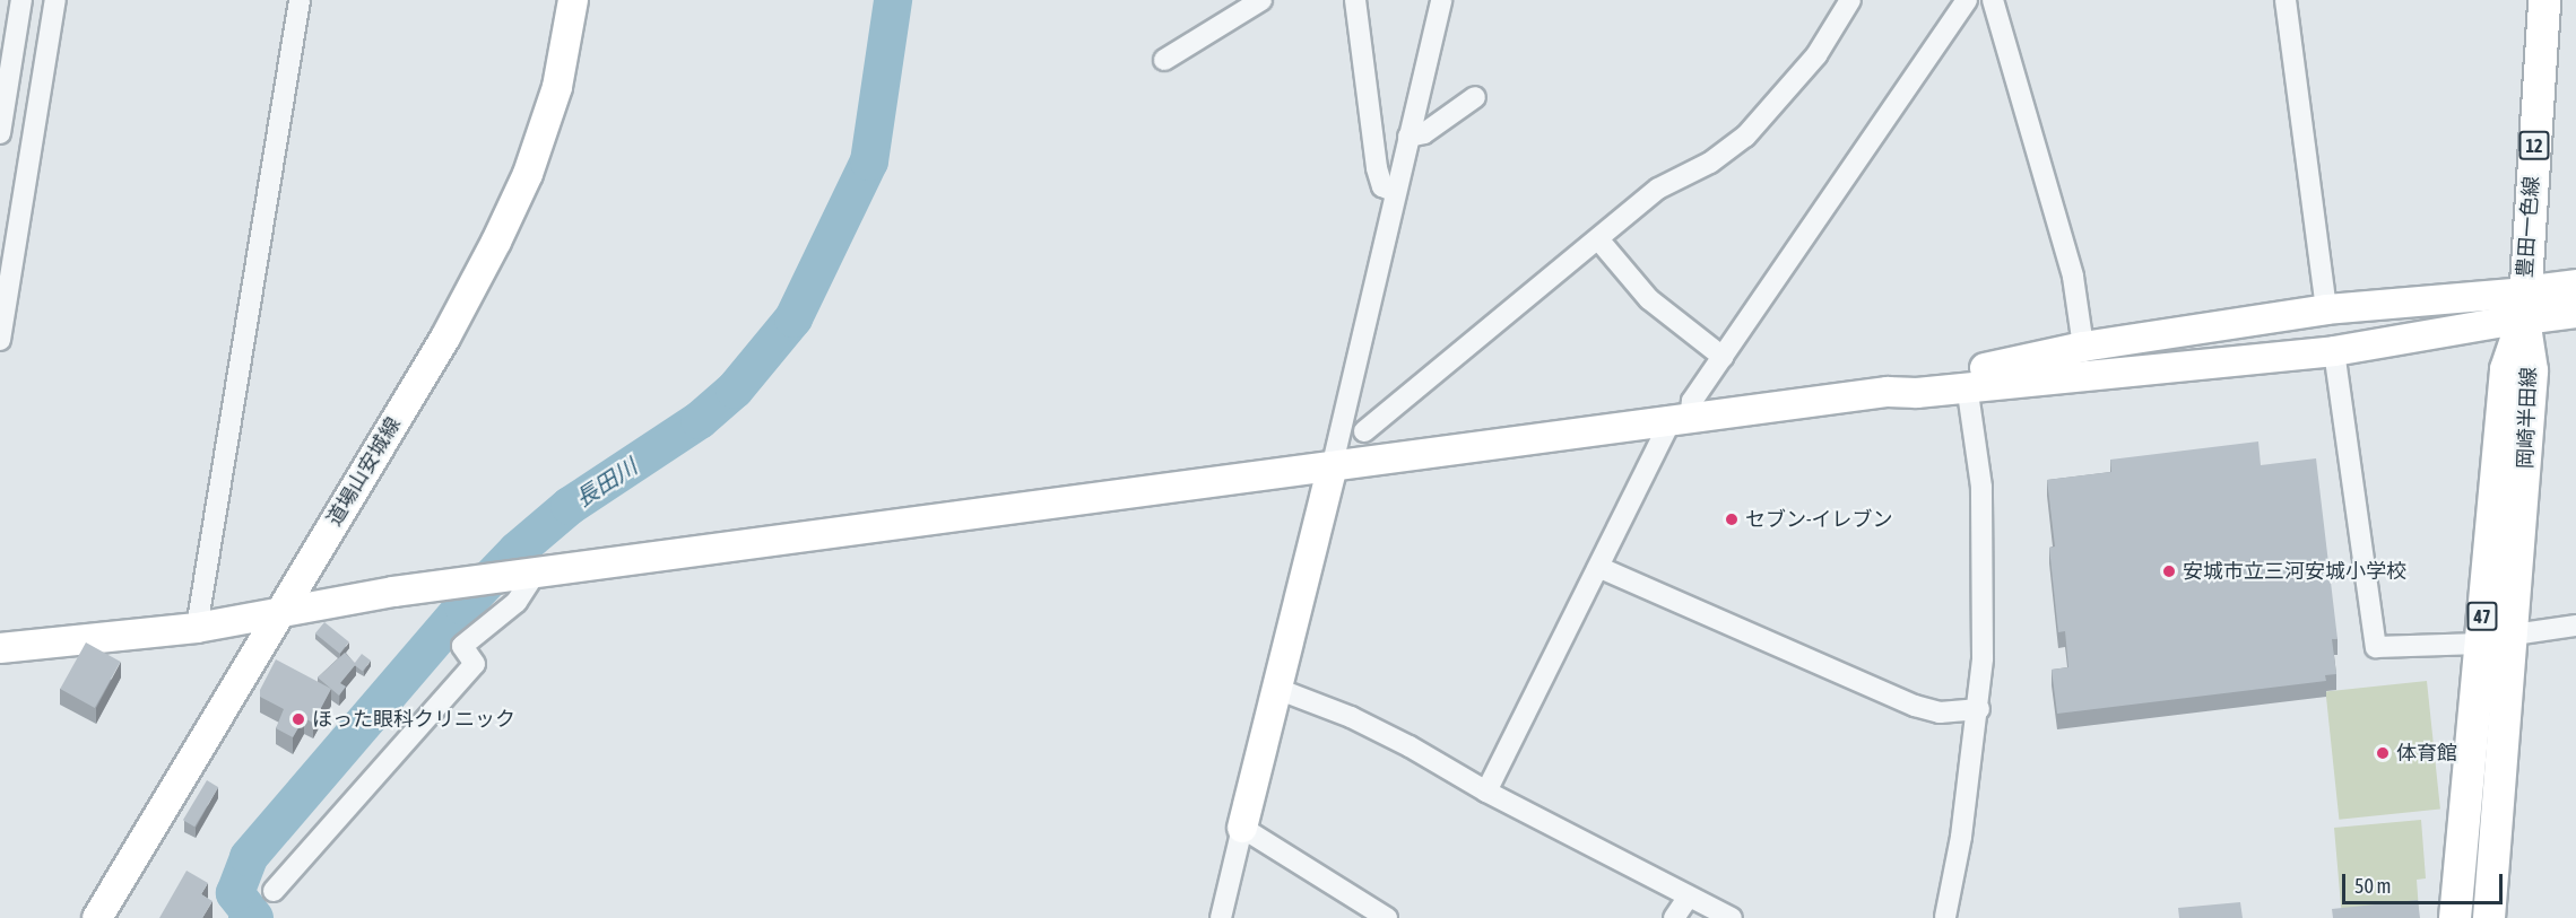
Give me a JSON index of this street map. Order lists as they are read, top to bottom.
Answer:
{
  "streets": {
    "main road": [
      "12",
      "豊田一色線",
      "岡崎半田線",
      "47"
    ],
    "street": ["道場山安城線"]
  },
  "crossings": [
    ["豊田一色線", "岡崎半田線"]
  ],
  "water": ["長田川"],
  "places": [
    "セブン-イレブン",
    "安城市立三河安城小学校",
    "ほった眼科クリニック",
    "体育館"
  ],
  "scale_bar": "50 m"
}
